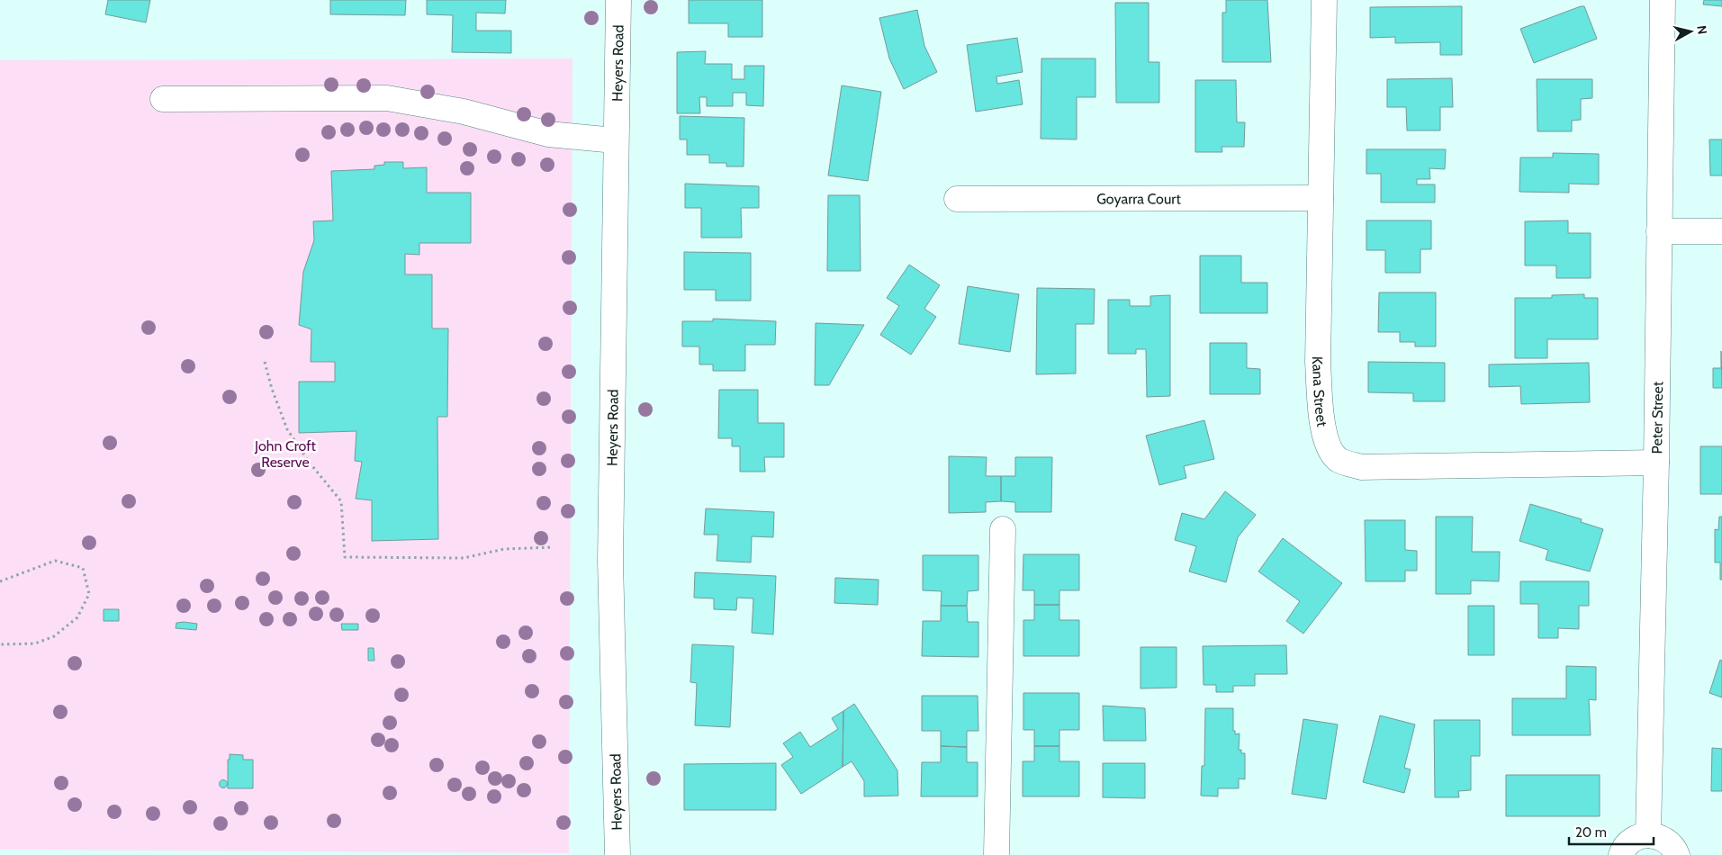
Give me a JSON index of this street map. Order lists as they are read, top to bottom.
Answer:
{
  "streets": {
    "street": [
      "Heyers Road",
      "Goyarra Court",
      "Kana Street",
      "Peter Street"
    ]
  },
  "crossings": [
    ["Goyarra Court", "Kana Street"],
    ["Kana Street", "Peter Street"]
  ],
  "parks": ["John Croft Reserve"],
  "scale_bar": "20 m",
  "north": "right"
}
